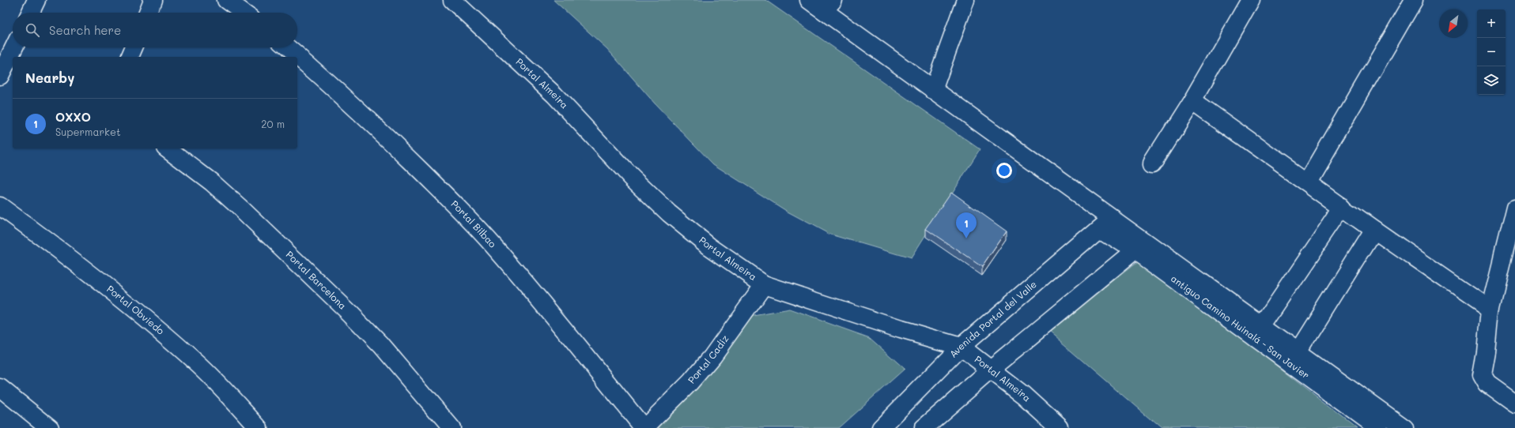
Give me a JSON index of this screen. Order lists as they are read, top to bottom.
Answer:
{
  "streets": {
    "street": [
      "Portal Almeira",
      "Portal Bilbao",
      "Portal Barcelona",
      "Portal Obviedo",
      "Avenida Portal del Valle",
      "antiguo Camino Huinalá - San Javier",
      "Portal Cadiz"
    ]
  },
  "crossings": [
    ["Portal Almeira", "Avenida Portal del Valle"],
    ["Portal Almeira", "Portal Cadiz"],
    ["Portal Bilbao", "Portal Cadiz"]
  ],
  "north": "bottom left",
  "page": {
    "map_buttons": ["+", "−"],
    "search": "Search here",
    "heading": "Nearby",
    "list": [
      {
        "mark": "1",
        "name": "OXXO",
        "note": "Supermarket",
        "value": "20 m"
      }
    ],
    "pins": "1"
  }
}
